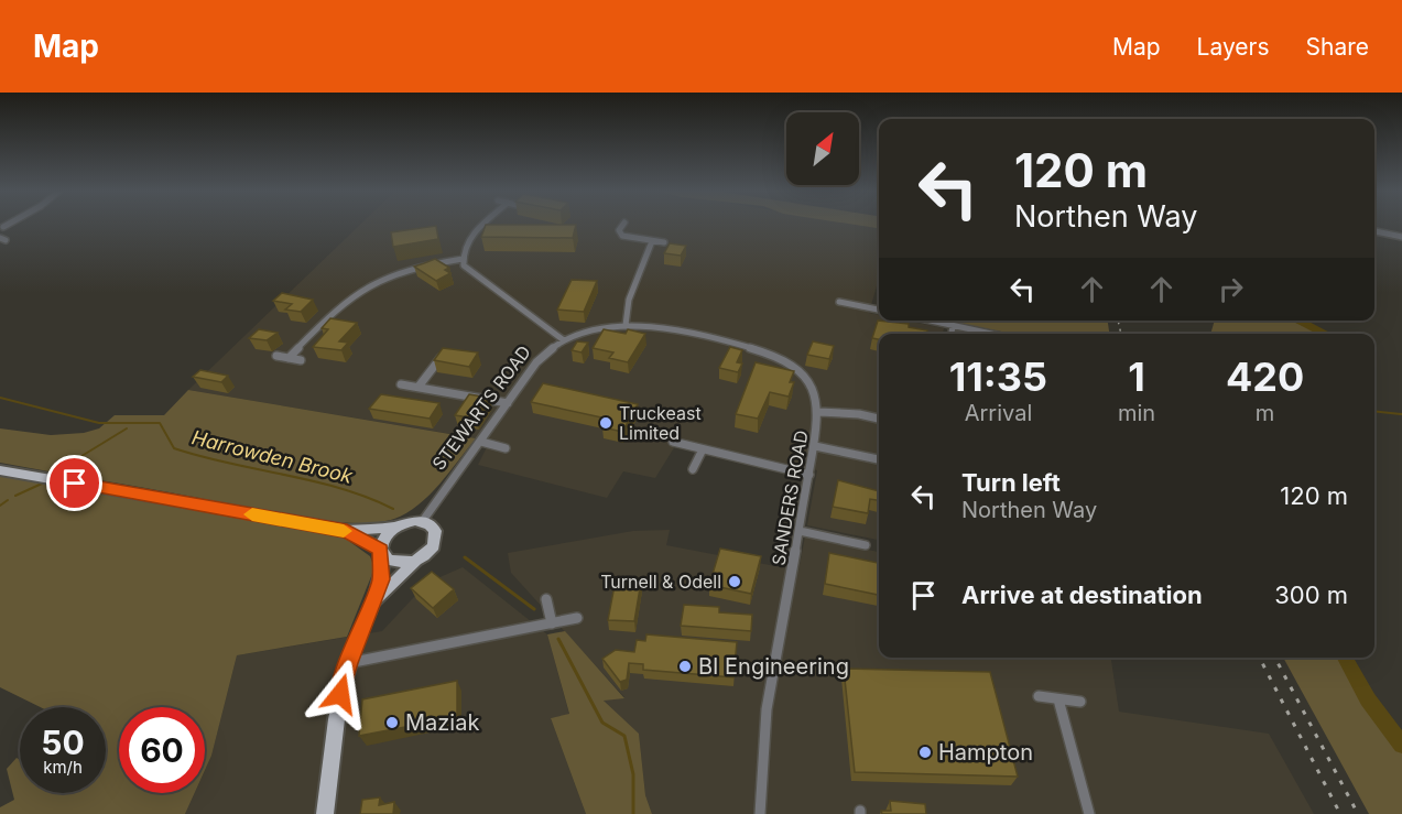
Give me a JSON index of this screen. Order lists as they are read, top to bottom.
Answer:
{
  "streets": {
    "street": ["STEWARTS ROAD", "SANDERS ROAD"]
  },
  "crossings": [
    ["STEWARTS ROAD", "SANDERS ROAD"]
  ],
  "water": ["Harrowden Brook"],
  "places": [
    "Truckeast Limited",
    "Turnell & Odell",
    "BI Engineering",
    "Maziak",
    "Hampton"
  ],
  "north": "top right",
  "page": {
    "header": "Map",
    "nav": ["Map", "Layers", "Share"],
    "turn": ["120 m", "Northen Way"],
    "eta": [
      "11:35",
      "Arrival",
      "1",
      "min",
      "420",
      "m"
    ],
    "list": [
      {
        "name": "Turn left",
        "note": "Northen Way",
        "value": "120 m"
      },
      {
        "name": "Arrive at destination",
        "value": "300 m"
      }
    ],
    "speed": "50 km/h",
    "limit": "60"
  }
}
